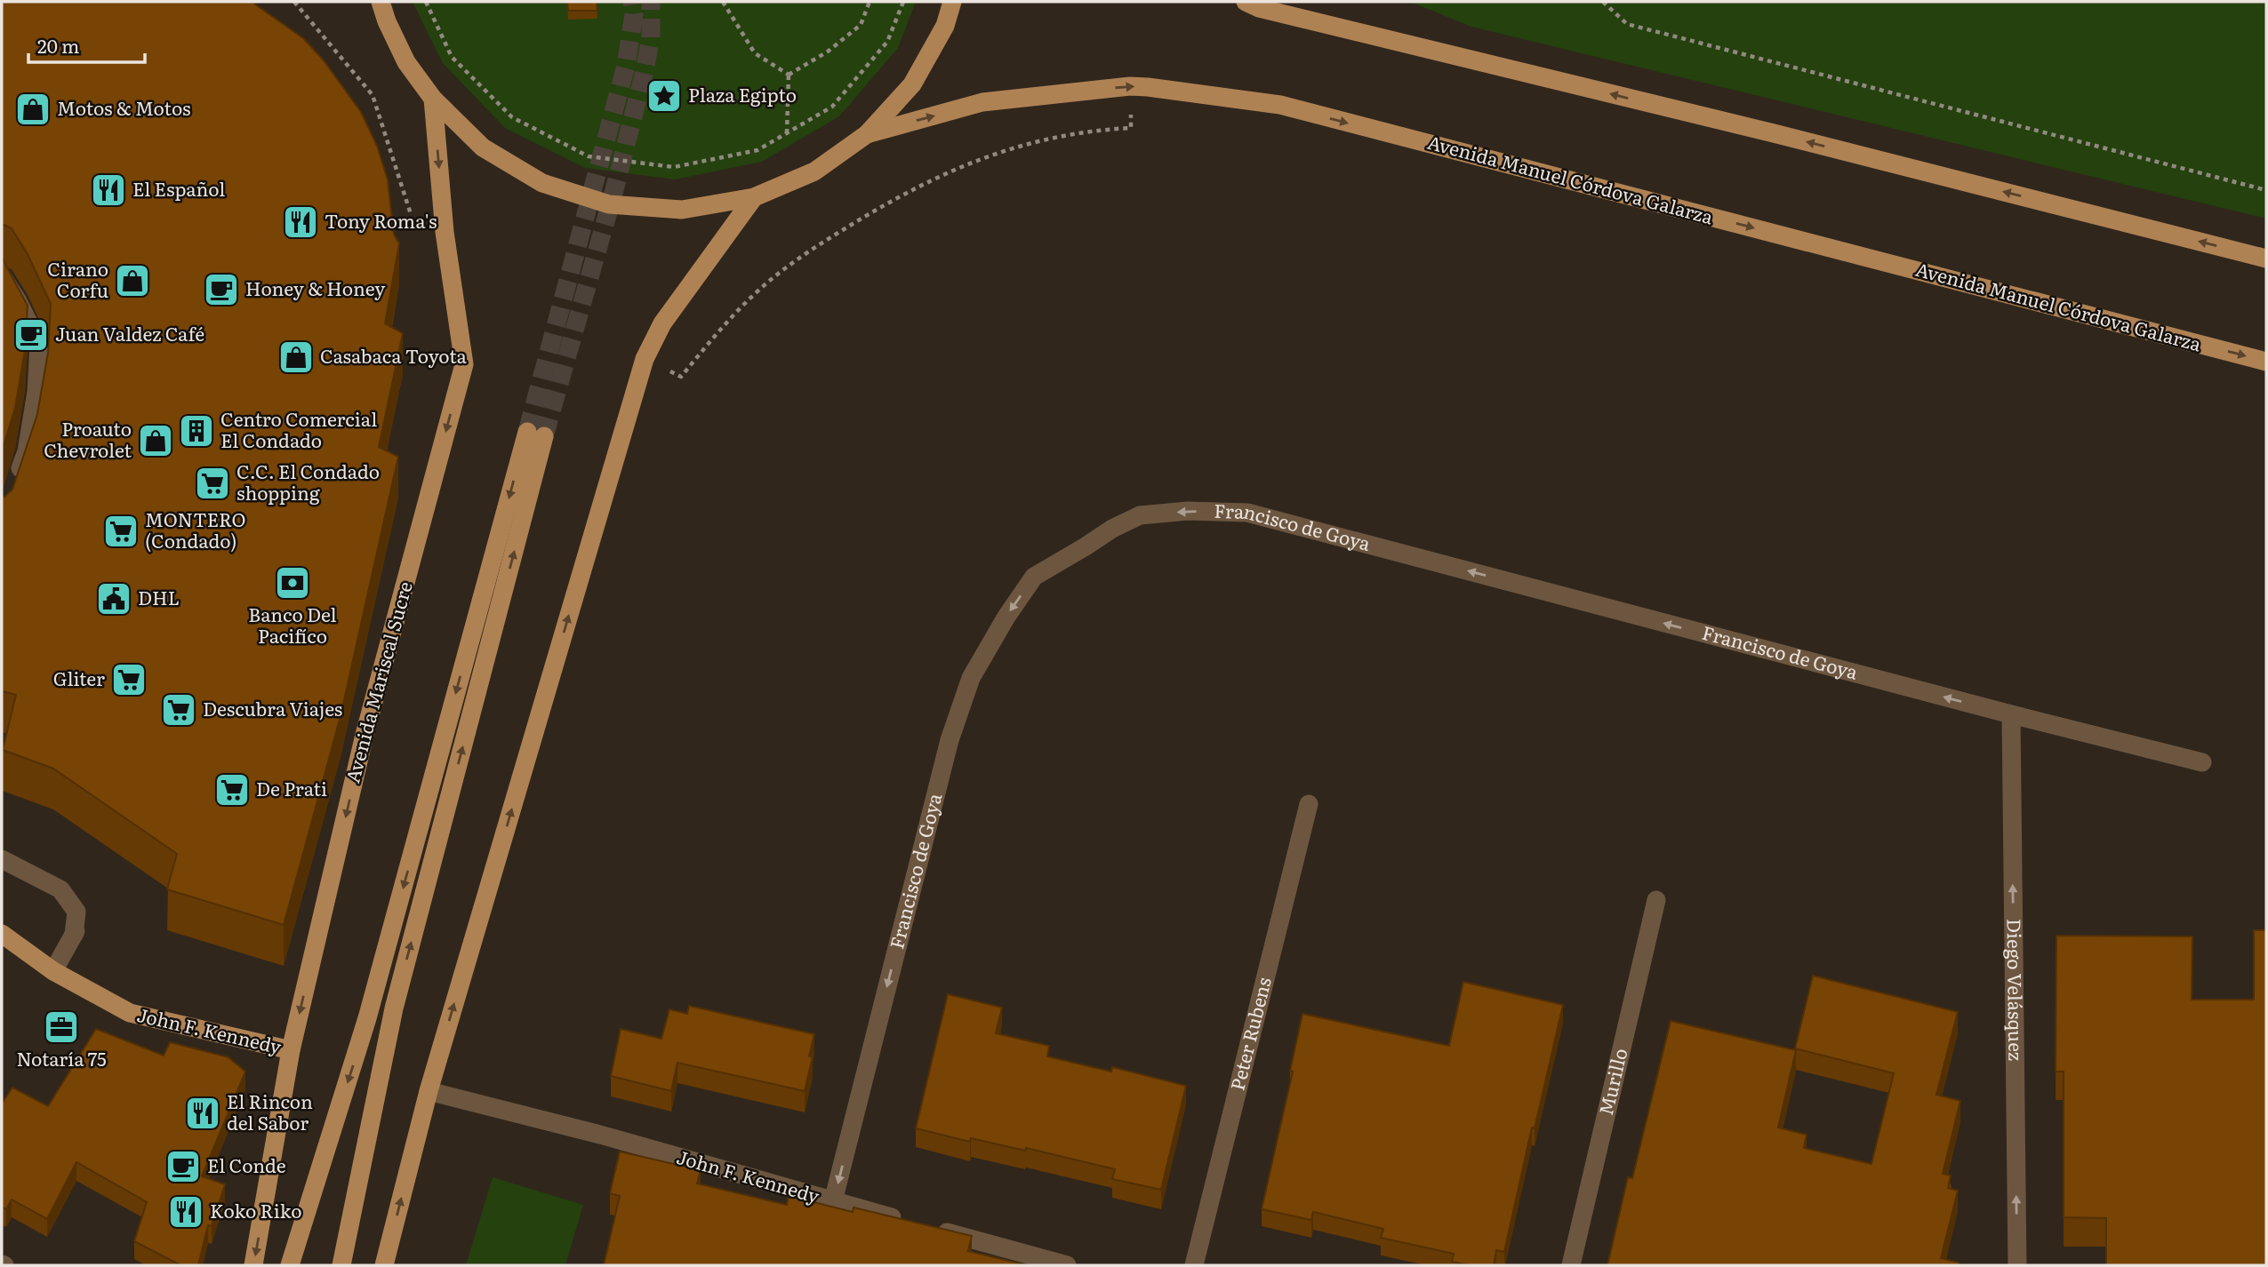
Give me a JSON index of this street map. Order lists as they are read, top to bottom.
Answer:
{
  "streets": {
    "main road": ["Avenida Manuel Córdova Galarza", "Avenida Mariscal Sucre", "John F. Kennedy"],
    "street": [
      "Francisco de Goya",
      "Diego Velásquez",
      "Peter Rubens",
      "Murillo"
    ]
  },
  "crossings": [
    ["Francisco de Goya", "Diego Velásquez"],
    ["Francisco de Goya", "John F. Kennedy"],
    ["Avenida Mariscal Sucre", "John F. Kennedy"]
  ],
  "one_way": ["Diego Velásquez"],
  "places": {
    "place": ["Plaza Egipto"],
    "shop": [
      "Motos & Motos",
      "Cirano Corfu",
      "Casabaca Toyota",
      "Proauto Chevrolet"
    ],
    "restaurant": [
      "El Español",
      "Tony Roma's",
      "El Rincon del Sabor",
      "Koko Riko"
    ],
    "cafe": ["Honey & Honey", "Juan Valdez Café", "El Conde"],
    "building": ["Centro Comercial El Condado"],
    "supermarket": [
      "C.C. El Condado shopping",
      "MONTERO (Condado)",
      "Gliter",
      "Descubra Viajes",
      "De Prati"
    ],
    "bank": ["Banco Del Pacifíco"],
    "public building": ["DHL"],
    "office": ["Notaría 75"]
  },
  "scale_bar": "20 m"
}
